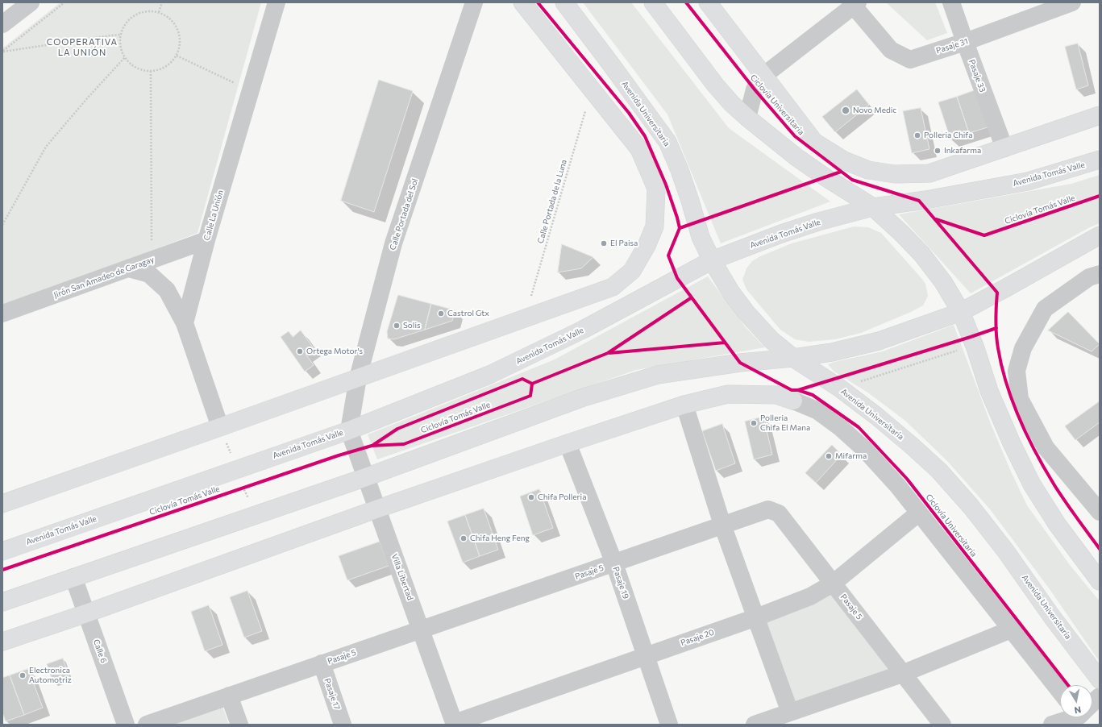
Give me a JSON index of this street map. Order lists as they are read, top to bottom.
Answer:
{
  "streets": {
    "main road": ["Avenida Universitaria", "Avenida Tomás Valle"],
    "street": [
      "Pasaje 31",
      "Pasaje 33",
      "Calle Portada del Sol",
      "Calle La Unión",
      "Jirón San Amadeo de Garagay",
      "Pasaje 5",
      "Villa Libertad",
      "Pasaje 19",
      "Pasaje 20",
      "Calle 6",
      "Pasaje 17"
    ],
    "path": ["Calle Portada de la Luna"],
    "cycle path": ["Ciclovía Universitaria", "Ciclovía Tomás Valle"]
  },
  "crossings": [
    ["Pasaje 31", "Pasaje 33"],
    ["Avenida Universitaria", "Avenida Tomás Valle"],
    ["Avenida Tomás Valle", "Calle Portada del Sol"],
    ["Avenida Tomás Valle", "Villa Libertad"],
    ["Calle Portada del Sol", "Villa Libertad"],
    ["Calle La Unión", "Jirón San Amadeo de Garagay"],
    ["Pasaje 5", "Villa Libertad"],
    ["Pasaje 5", "Pasaje 19"],
    ["Pasaje 5", "Pasaje 20"],
    ["Pasaje 5", "Pasaje 17"],
    ["Villa Libertad", "Pasaje 20"],
    ["Pasaje 19", "Pasaje 20"]
  ],
  "districts": ["COOPERATIVA LA UNIÓN"],
  "places": [
    "Novo Medic",
    "Polleria Chifa",
    "Inkafarma",
    "El Paisa",
    "Castrol Gtx",
    "Solis",
    "Ortega Motor's",
    "Polleria Chifa El Mana",
    "Mifarma",
    "Chifa Polleria",
    "Chifa Heng Feng",
    "Electronica Automotriz"
  ],
  "north": "bottom"
}
